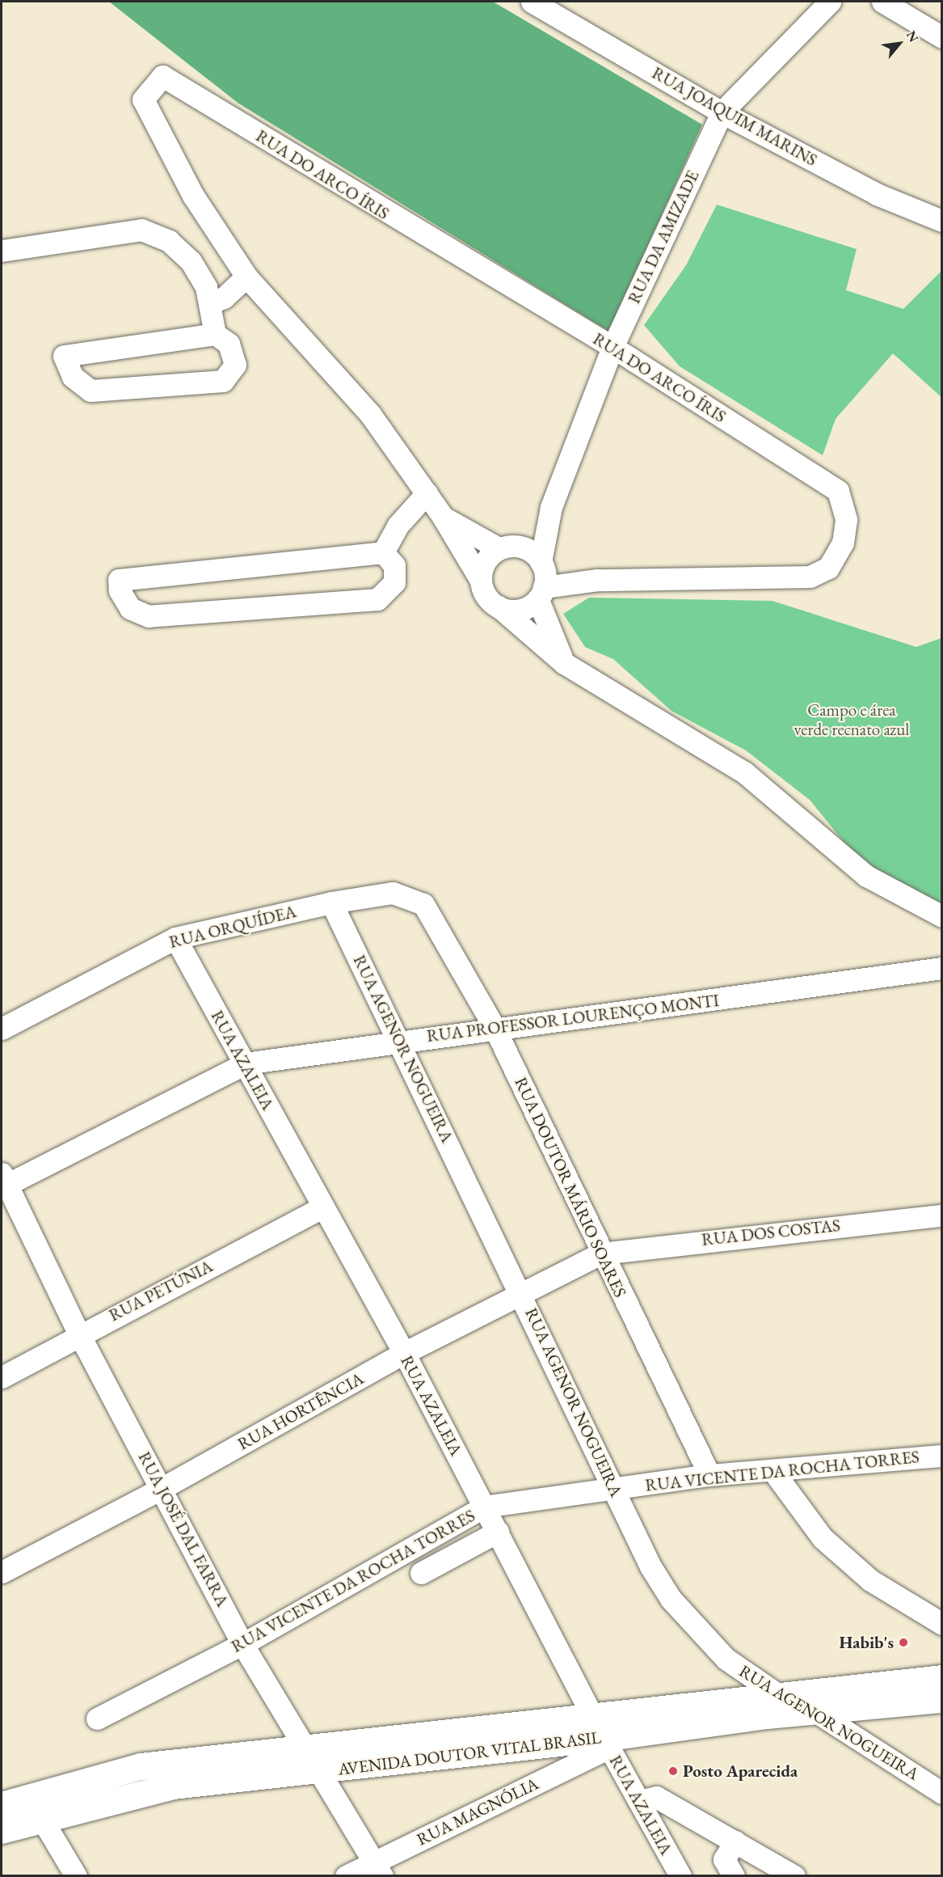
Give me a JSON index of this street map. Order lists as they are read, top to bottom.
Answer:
{
  "streets": {
    "main road": ["AVENIDA DOUTOR VITAL BRASIL"],
    "street": [
      "RUA JOAQUIM MARINS",
      "RUA DO ARCO ÍRIS",
      "RUA DA AMIZADE",
      "RUA ORQUÍDEA",
      "RUA PROFESSOR LOURENÇO MONTI",
      "RUA AGENOR NOGUEIRA",
      "RUA AZALEIA",
      "RUA DOUTOR MÁRIO SOARES",
      "RUA DOS COSTAS",
      "RUA PETÚNIA",
      "RUA HORTÊNCIA",
      "RUA VICENTE DA ROCHA TORRES",
      "RUA JOSÉ DAL FARRA",
      "RUA MAGNÓLIA"
    ]
  },
  "crossings": [
    ["RUA JOAQUIM MARINS", "RUA DA AMIZADE"],
    ["RUA DO ARCO ÍRIS", "RUA DA AMIZADE"],
    ["RUA ORQUÍDEA", "RUA AGENOR NOGUEIRA"],
    ["RUA ORQUÍDEA", "RUA AZALEIA"],
    ["RUA ORQUÍDEA", "RUA DOUTOR MÁRIO SOARES"],
    ["RUA PROFESSOR LOURENÇO MONTI", "RUA AGENOR NOGUEIRA"],
    ["RUA PROFESSOR LOURENÇO MONTI", "RUA AZALEIA"],
    ["RUA PROFESSOR LOURENÇO MONTI", "RUA DOUTOR MÁRIO SOARES"],
    ["RUA PROFESSOR LOURENÇO MONTI", "RUA JOSÉ DAL FARRA"],
    ["RUA AGENOR NOGUEIRA", "RUA HORTÊNCIA"],
    ["RUA AGENOR NOGUEIRA", "RUA VICENTE DA ROCHA TORRES"],
    ["RUA AGENOR NOGUEIRA", "AVENIDA DOUTOR VITAL BRASIL"],
    ["RUA AZALEIA", "RUA PETÚNIA"],
    ["RUA AZALEIA", "RUA HORTÊNCIA"],
    ["RUA AZALEIA", "RUA VICENTE DA ROCHA TORRES"],
    ["RUA AZALEIA", "AVENIDA DOUTOR VITAL BRASIL"],
    ["RUA AZALEIA", "RUA MAGNÓLIA"],
    ["RUA DOUTOR MÁRIO SOARES", "RUA DOS COSTAS"],
    ["RUA DOUTOR MÁRIO SOARES", "RUA HORTÊNCIA"],
    ["RUA DOUTOR MÁRIO SOARES", "RUA VICENTE DA ROCHA TORRES"],
    ["RUA DOS COSTAS", "RUA HORTÊNCIA"],
    ["RUA PETÚNIA", "RUA JOSÉ DAL FARRA"],
    ["RUA HORTÊNCIA", "RUA JOSÉ DAL FARRA"],
    ["RUA VICENTE DA ROCHA TORRES", "RUA JOSÉ DAL FARRA"],
    ["RUA JOSÉ DAL FARRA", "AVENIDA DOUTOR VITAL BRASIL"],
    ["RUA JOSÉ DAL FARRA", "RUA MAGNÓLIA"],
    ["AVENIDA DOUTOR VITAL BRASIL", "RUA MAGNÓLIA"]
  ],
  "parks": ["Campo e área verde recnato azul"],
  "places": ["Habib's", "Posto Aparecida"],
  "north": "top right"
}
